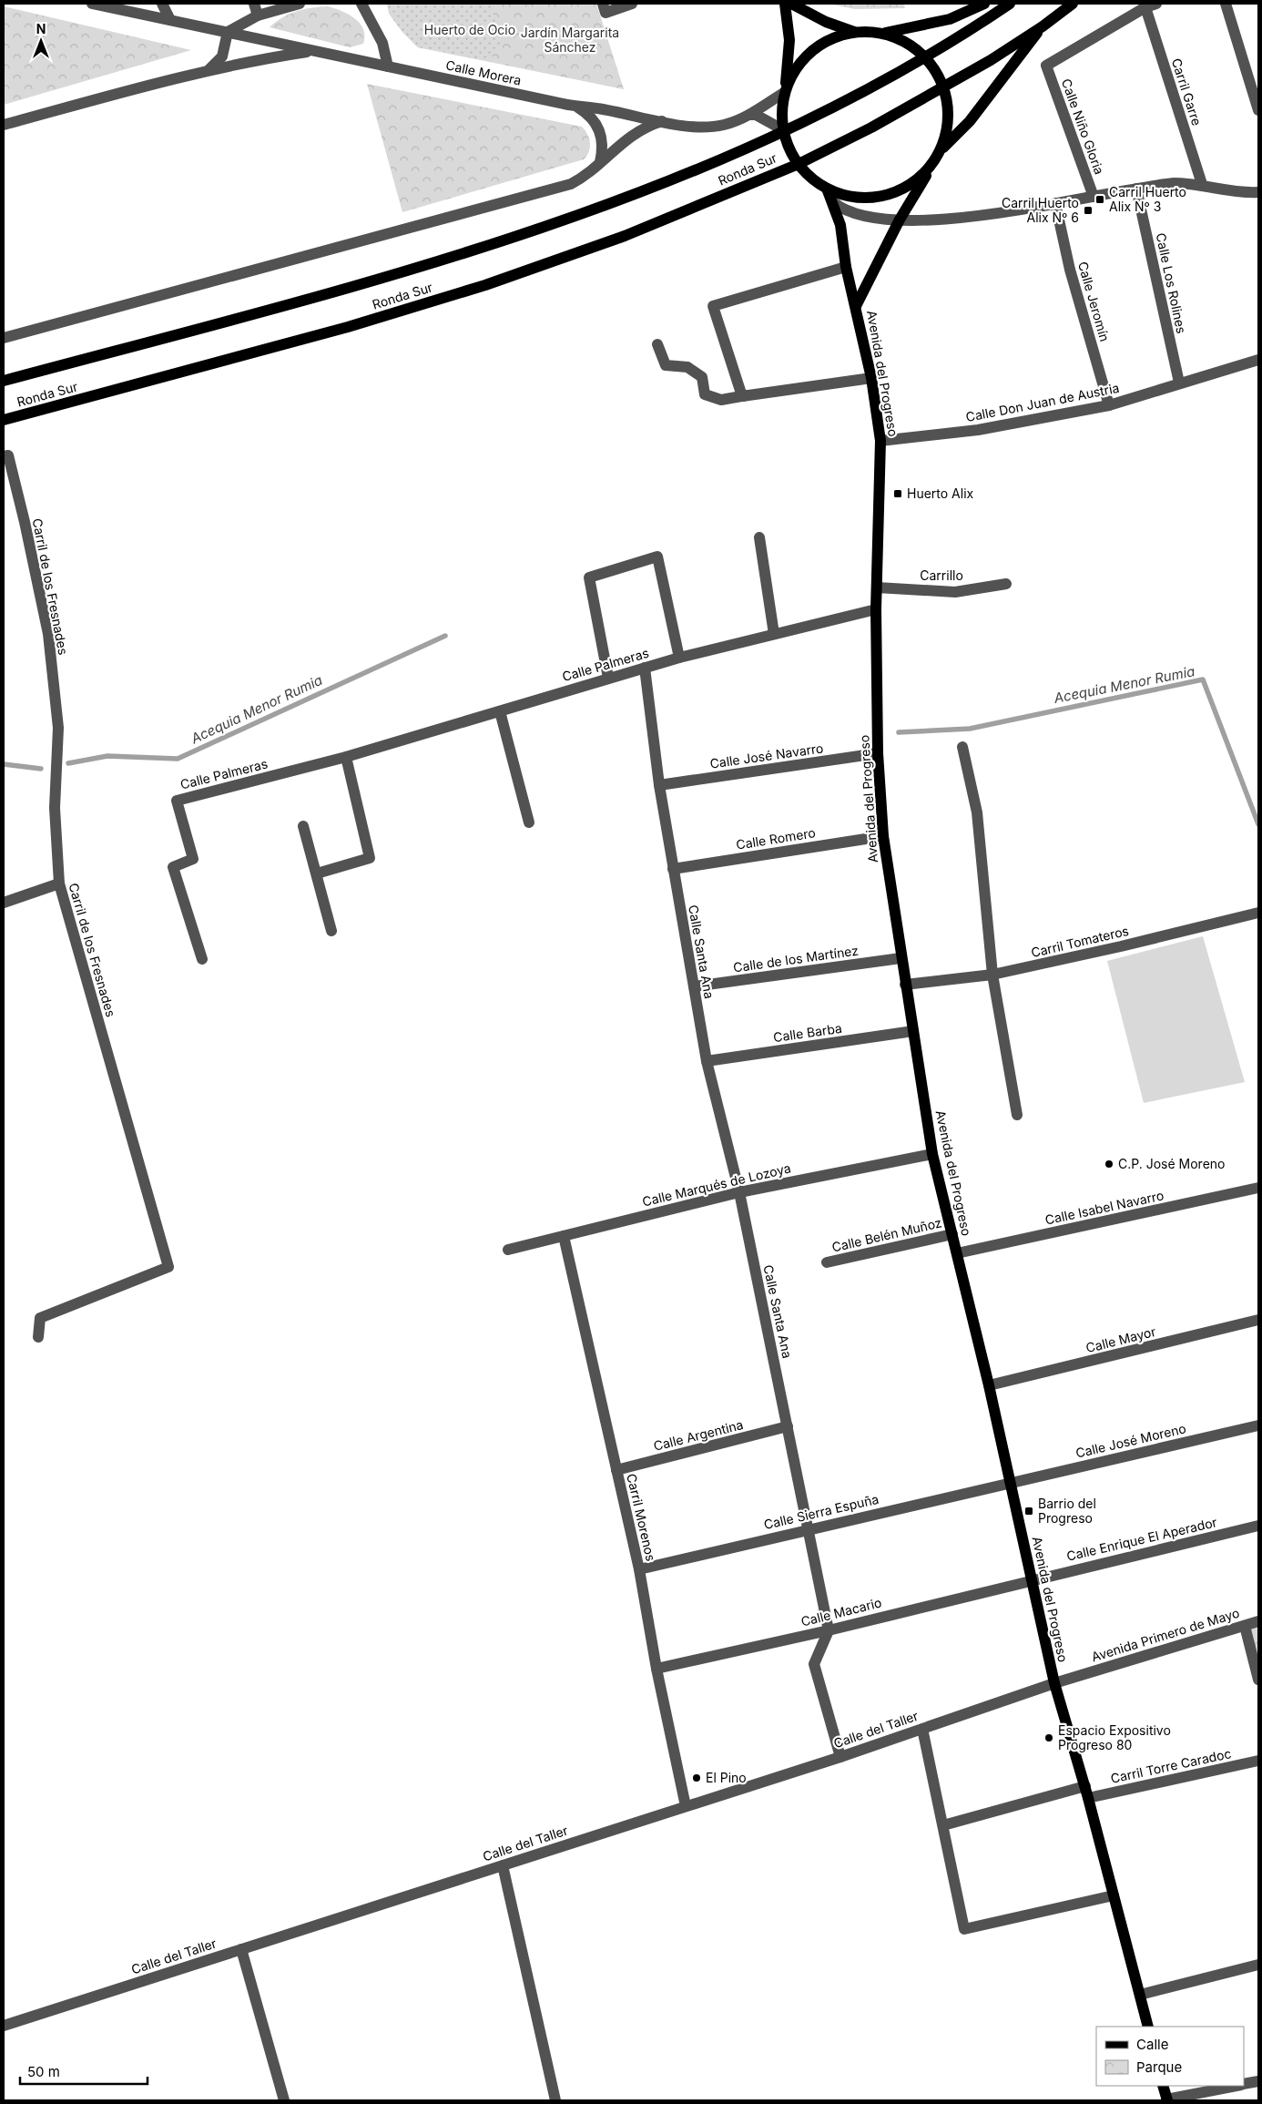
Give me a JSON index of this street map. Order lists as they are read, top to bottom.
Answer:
{
  "streets": {
    "main road": ["Ronda Sur", "Avenida del Progreso"],
    "street": [
      "Calle Morera",
      "Carril Garre",
      "Calle Niño Gloria",
      "Calle Los Rolines",
      "Calle Jeromín",
      "Calle Don Juan de Austria",
      "Carrillo",
      "Carril de los Fresnades",
      "Calle Palmeras",
      "Calle José Navarro",
      "Calle Romero",
      "Carril Tomateros",
      "Calle Santa Ana",
      "Calle de los Martínez",
      "Calle Barba",
      "Calle Marqués de Lozoya",
      "Calle Isabel Navarro",
      "Calle Belén Muñoz",
      "Calle Mayor",
      "Calle Argentina",
      "Calle José Moreno",
      "Calle Sierra Espuña",
      "Carril Morenos",
      "Calle Enrique El Aperador",
      "Calle Macario",
      "Avenida Primero de Mayo",
      "Calle del Taller",
      "Carril Torre Caradoc"
    ]
  },
  "crossings": [
    ["Calle Morera", "Ronda Sur"],
    ["Carril Garre", "Calle Niño Gloria"],
    ["Ronda Sur", "Avenida del Progreso"],
    ["Calle Los Rolines", "Calle Don Juan de Austria"],
    ["Calle Jeromín", "Calle Don Juan de Austria"],
    ["Avenida del Progreso", "Calle Don Juan de Austria"],
    ["Avenida del Progreso", "Carrillo"],
    ["Avenida del Progreso", "Calle Palmeras"],
    ["Avenida del Progreso", "Calle José Navarro"],
    ["Avenida del Progreso", "Calle Romero"],
    ["Avenida del Progreso", "Carril Tomateros"],
    ["Avenida del Progreso", "Calle de los Martínez"],
    ["Avenida del Progreso", "Calle Barba"],
    ["Avenida del Progreso", "Calle Marqués de Lozoya"],
    ["Avenida del Progreso", "Calle Isabel Navarro"],
    ["Avenida del Progreso", "Calle Belén Muñoz"],
    ["Avenida del Progreso", "Calle Mayor"],
    ["Avenida del Progreso", "Calle José Moreno"],
    ["Avenida del Progreso", "Calle Sierra Espuña"],
    ["Avenida del Progreso", "Calle Enrique El Aperador"],
    ["Avenida del Progreso", "Calle Macario"],
    ["Avenida del Progreso", "Avenida Primero de Mayo"],
    ["Avenida del Progreso", "Calle del Taller"],
    ["Avenida del Progreso", "Carril Torre Caradoc"],
    ["Calle Palmeras", "Calle Santa Ana"],
    ["Calle José Navarro", "Calle Santa Ana"],
    ["Calle Romero", "Calle Santa Ana"],
    ["Calle Santa Ana", "Calle de los Martínez"],
    ["Calle Santa Ana", "Calle Barba"],
    ["Calle Santa Ana", "Calle Marqués de Lozoya"],
    ["Calle Santa Ana", "Calle Argentina"],
    ["Calle Santa Ana", "Calle Sierra Espuña"],
    ["Calle Santa Ana", "Calle Macario"],
    ["Calle Marqués de Lozoya", "Carril Morenos"],
    ["Calle Argentina", "Carril Morenos"],
    ["Calle José Moreno", "Calle Sierra Espuña"],
    ["Calle Sierra Espuña", "Carril Morenos"],
    ["Carril Morenos", "Calle Macario"],
    ["Carril Morenos", "Calle del Taller"],
    ["Calle Enrique El Aperador", "Calle Macario"],
    ["Avenida Primero de Mayo", "Calle del Taller"]
  ],
  "water": ["Acequia Menor Rumia"],
  "parks": ["Huerto de Ocio", "Jardín Margarita Sánchez"],
  "places": {
    "transit": [
      "Carril Huerto Alix Nº 3",
      "Carril Huerto Alix Nº 6",
      "Huerto Alix",
      "Barrio del Progreso"
    ],
    "other": ["C.P. José Moreno", "Espacio Expositivo Progreso 80", "El Pino"]
  },
  "legend": ["Calle", "Parque"],
  "scale_bar": "50 m",
  "north": "top"
}
